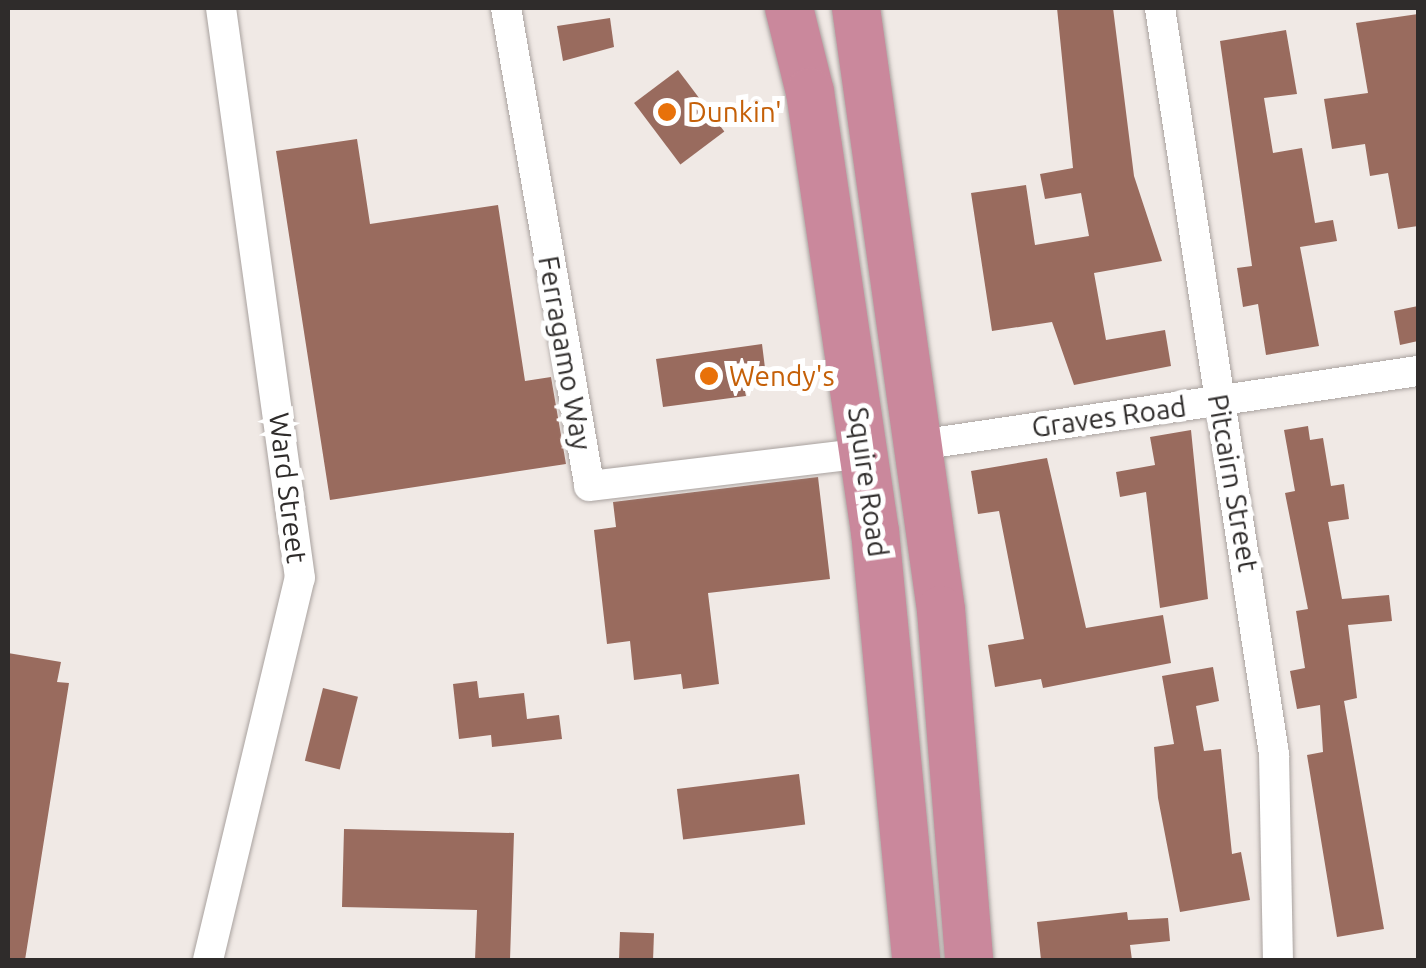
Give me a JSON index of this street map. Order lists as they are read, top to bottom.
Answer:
{
  "streets": {
    "highway": ["Squire Road"],
    "street": [
      "Ferragamo Way",
      "Graves Road",
      "Pitcairn Street",
      "Ward Street"
    ]
  },
  "crossings": [
    ["Ferragamo Way", "Squire Road"],
    ["Graves Road", "Squire Road"],
    ["Graves Road", "Pitcairn Street"]
  ],
  "places": ["Dunkin'", "Wendy's"]
}
